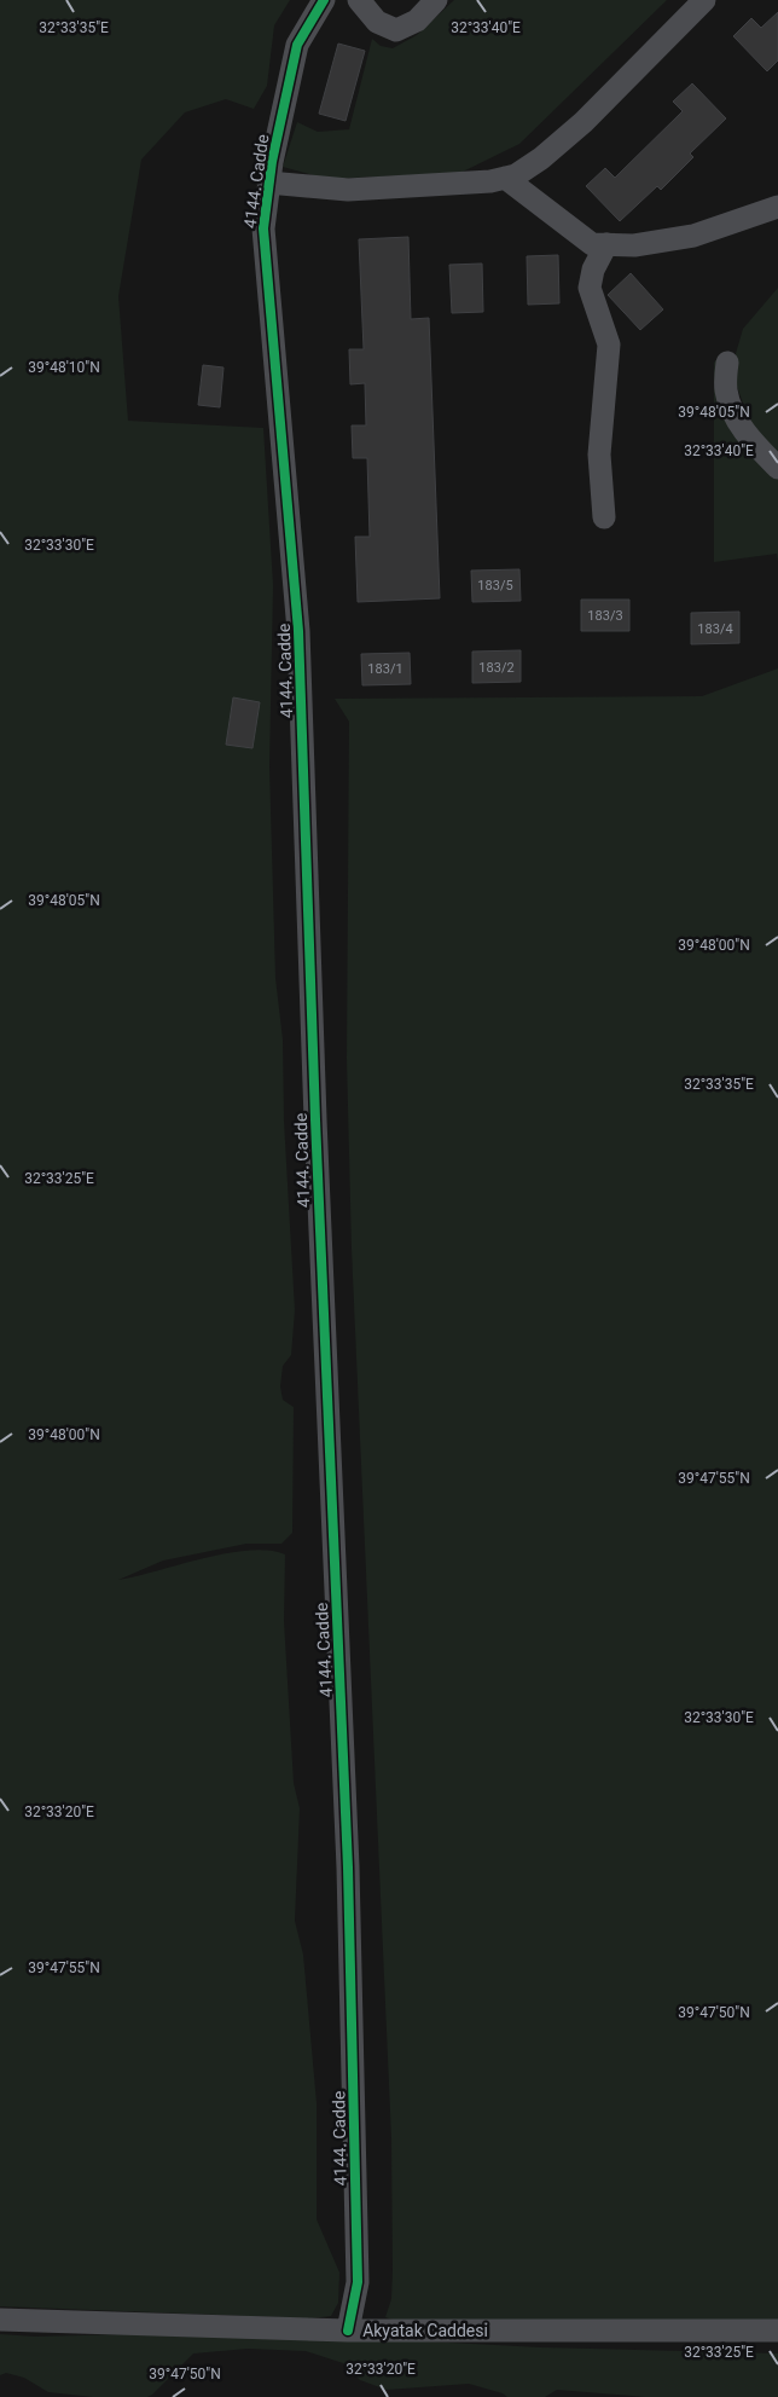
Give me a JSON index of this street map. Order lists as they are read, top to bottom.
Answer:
{
  "streets": {
    "street": ["4144. Cadde", "Akyatak Caddesi"]
  },
  "crossings": [
    ["4144. Cadde", "Akyatak Caddesi"]
  ],
  "house_numbers": [
    "183/5",
    "183/3",
    "183/4",
    "183/2",
    "183/1"
  ],
  "coordinates": [
    "32°33'35\"E",
    "32°33'40\"E",
    "39°48'10\"N",
    "39°48'05\"N",
    "32°33'30\"E",
    "39°48'00\"N",
    "32°33'25\"E",
    "39°47'55\"N",
    "32°33'20\"E",
    "39°47'50\"N"
  ]
}
